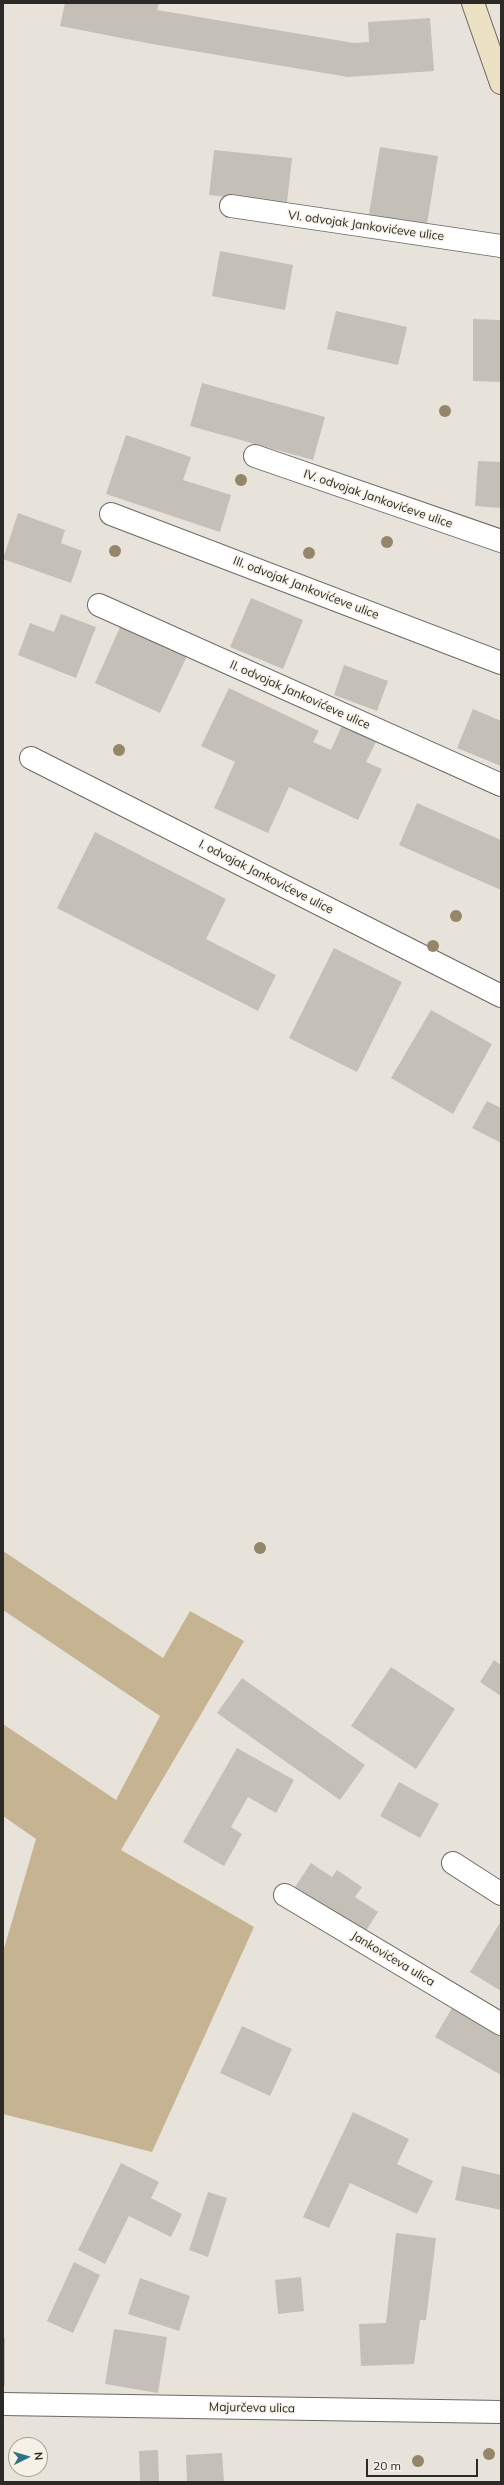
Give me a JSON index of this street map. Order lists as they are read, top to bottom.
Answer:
{
  "streets": {
    "street": [
      "VI. odvojak Jankovićeve ulice",
      "IV. odvojak Jankovićeve ulice",
      "III. odvojak Jankovićeve ulice",
      "II. odvojak Jankovićeve ulice",
      "I. odvojak Jankovićeve ulice",
      "Jankovićeva ulica",
      "Majurčeva ulica"
    ]
  },
  "scale_bar": "20 m",
  "north": "right"
}
